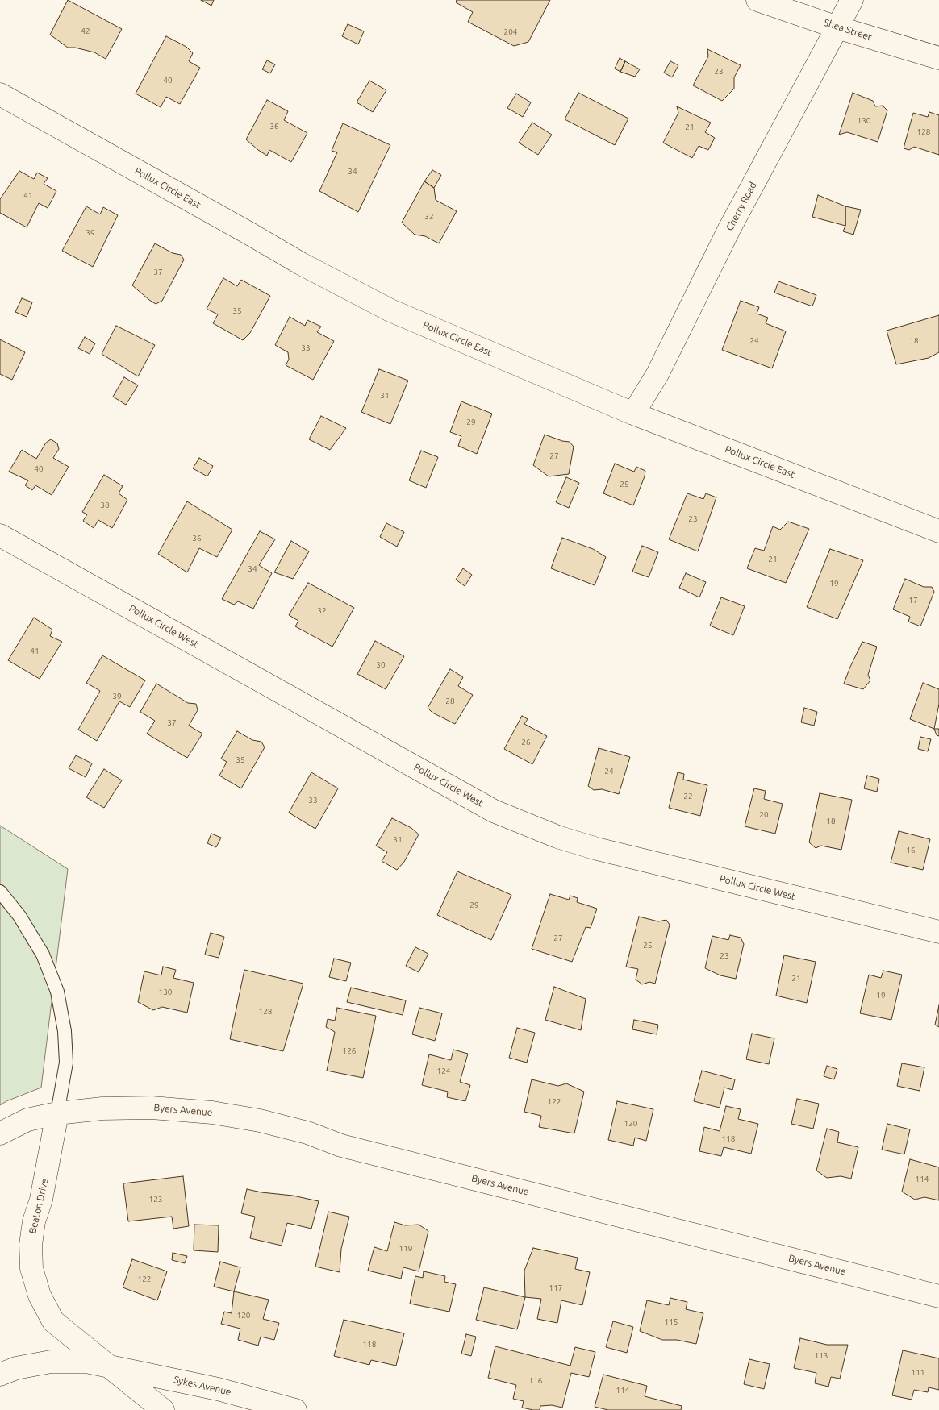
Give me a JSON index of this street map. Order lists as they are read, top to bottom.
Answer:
{
  "streets": {
    "street": [
      "Shea Street",
      "Pollux Circle East",
      "Cherry Road",
      "Pollux Circle West",
      "Byers Avenue",
      "Beaton Drive",
      "Sykes Avenue"
    ]
  },
  "crossings": [
    ["Shea Street", "Cherry Road"],
    ["Pollux Circle East", "Cherry Road"],
    ["Byers Avenue", "Beaton Drive"],
    ["Beaton Drive", "Sykes Avenue"]
  ],
  "house_numbers": [
    "42",
    "204",
    "23",
    "40",
    "130",
    "36",
    "21",
    "128",
    "34",
    "41",
    "32",
    "39",
    "37",
    "35",
    "24",
    "18",
    "33",
    "31",
    "29",
    "27",
    "40",
    "25",
    "38",
    "23",
    "36",
    "21",
    "34",
    "19",
    "17",
    "32",
    "41",
    "30",
    "39",
    "28",
    "37",
    "26",
    "35",
    "24",
    "22",
    "33",
    "20",
    "18",
    "31",
    "16",
    "29",
    "27",
    "25",
    "23",
    "21",
    "130",
    "19",
    "128",
    "126",
    "124",
    "122",
    "120",
    "118",
    "114",
    "123",
    "119",
    "122",
    "117",
    "120",
    "115",
    "118",
    "113",
    "111",
    "116",
    "114"
  ]
}
